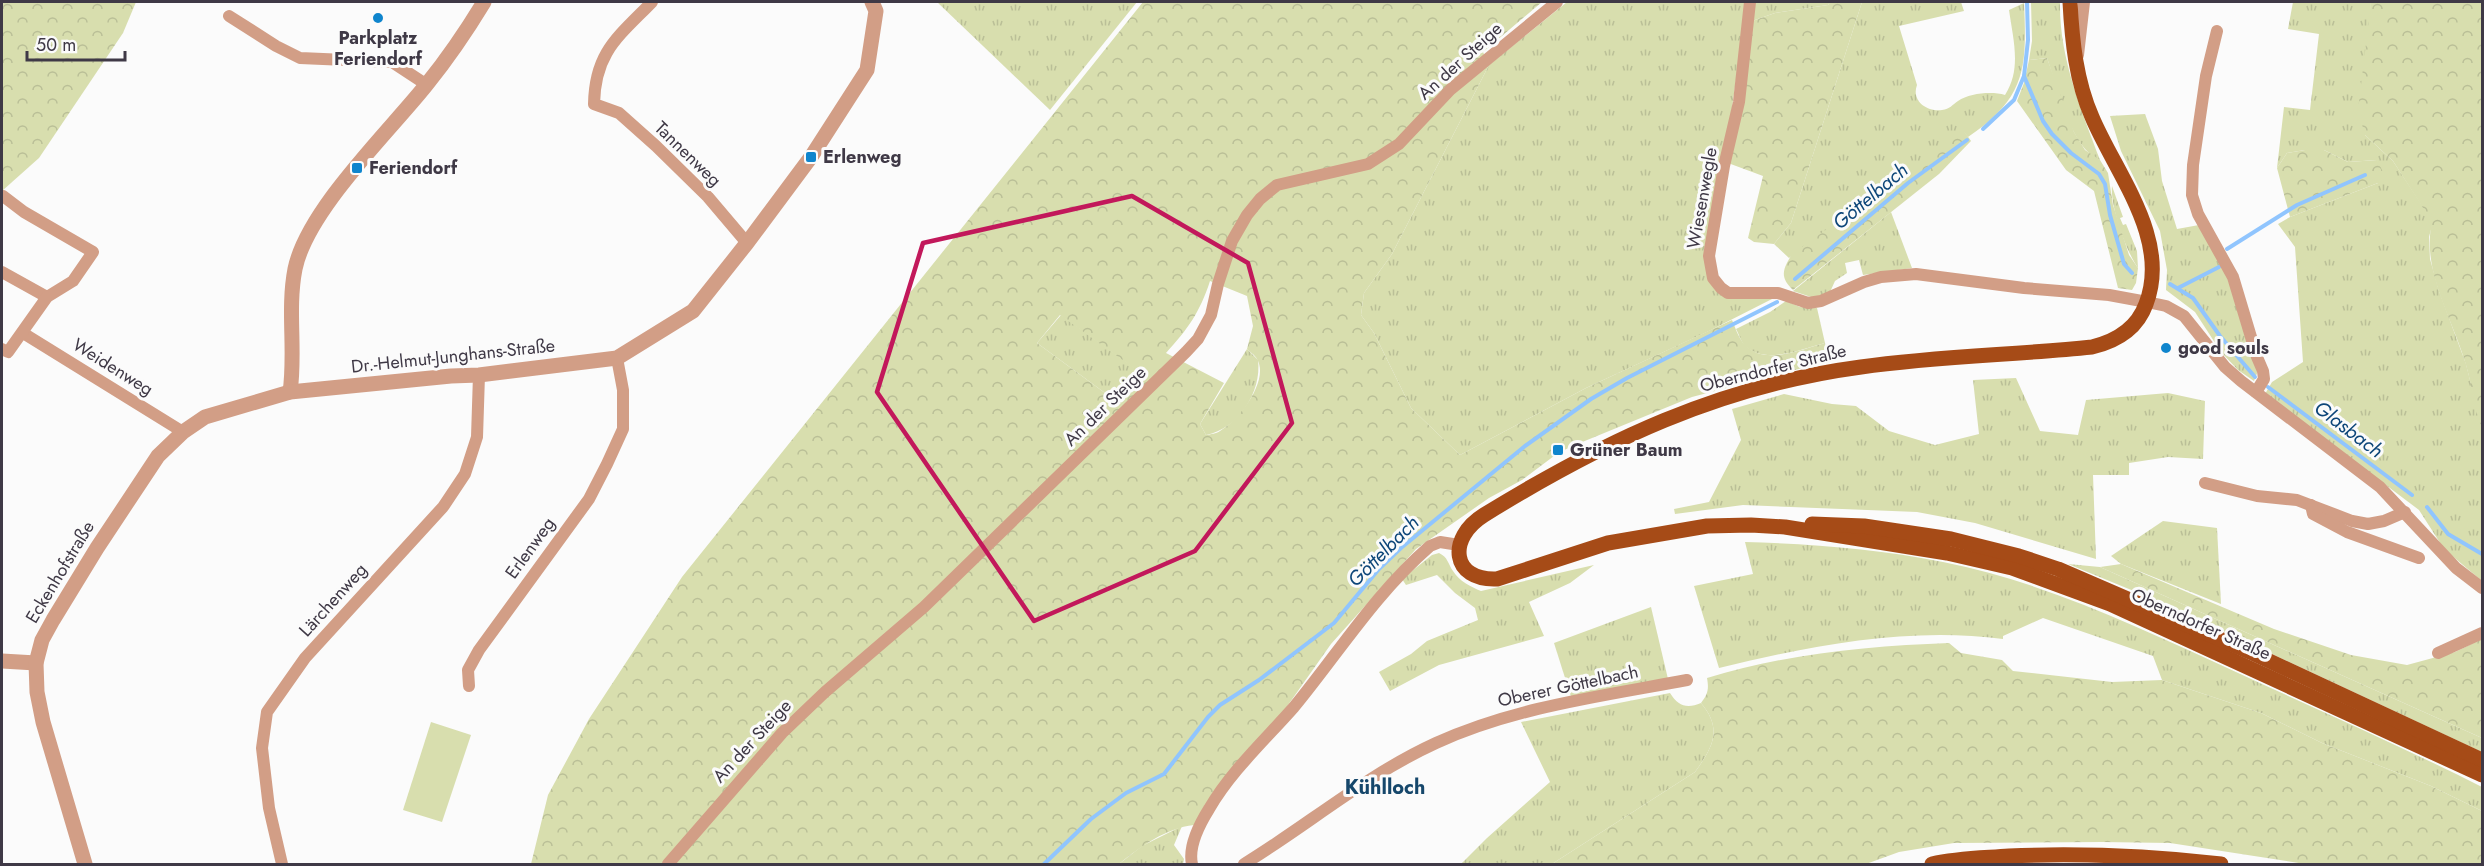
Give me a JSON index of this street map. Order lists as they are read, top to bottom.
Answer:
{
  "streets": {
    "main road": ["Oberndorfer Straße"],
    "street": [
      "An der Steige",
      "Tannenweg",
      "Wiesenwegle",
      "Dr.-Helmut-Junghans-Straße",
      "Weidenweg",
      "Erlenweg",
      "Eckenhofstraße",
      "Lärchenweg",
      "Oberer Göttelbach"
    ]
  },
  "crossings": [
    ["Tannenweg", "Dr.-Helmut-Junghans-Straße"],
    ["Wiesenwegle", "Oberndorfer Straße"],
    ["Dr.-Helmut-Junghans-Straße", "Erlenweg"],
    ["Dr.-Helmut-Junghans-Straße", "Eckenhofstraße"],
    ["Dr.-Helmut-Junghans-Straße", "Lärchenweg"],
    ["Weidenweg", "Eckenhofstraße"]
  ],
  "districts": ["Kühlloch"],
  "water": ["Göttelbach", "Glasbach"],
  "places": {
    "other": ["Parkplatz Feriendorf", "good souls"],
    "transit": ["Erlenweg", "Feriendorf", "Grüner Baum"]
  },
  "scale_bar": "50 m"
}
